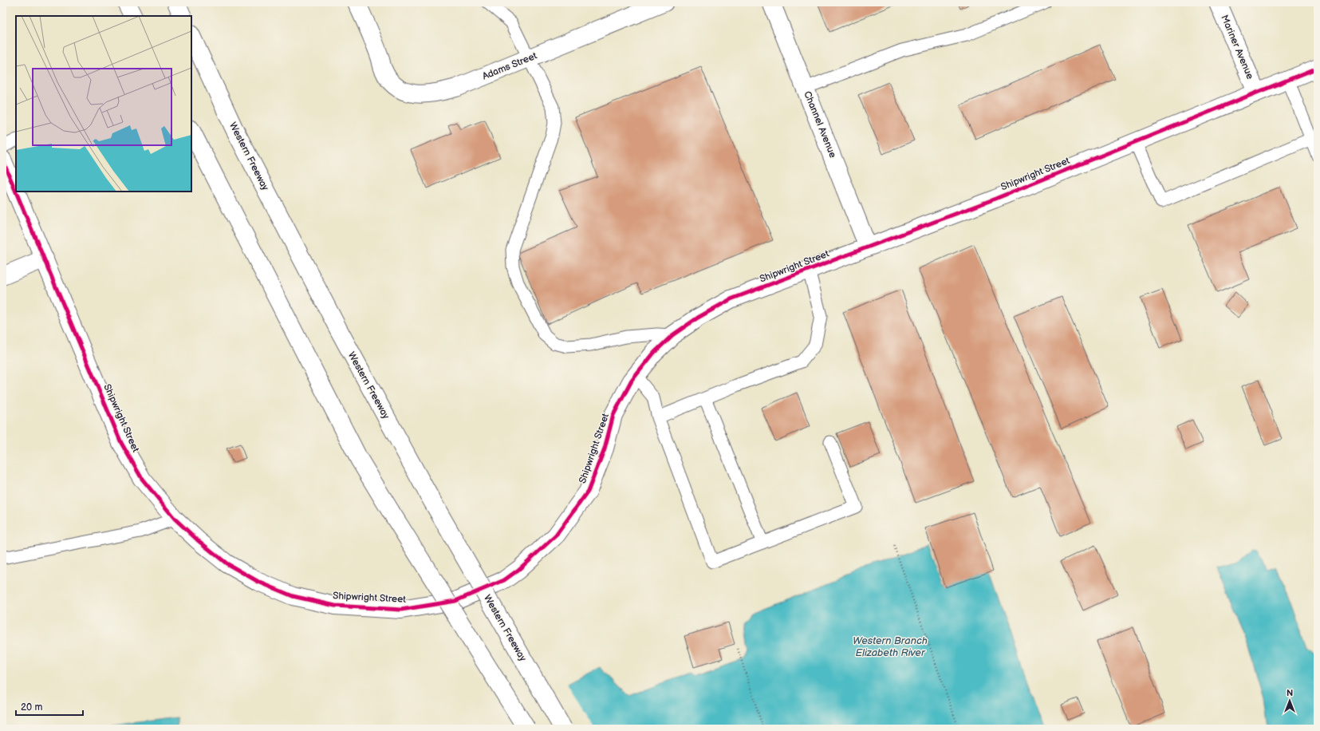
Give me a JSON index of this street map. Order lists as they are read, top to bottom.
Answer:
{
  "streets": {
    "main road": [
      "Mariner Avenue",
      "Adams Street",
      "Channel Avenue",
      "Western Freeway",
      "Shipwright Street"
    ]
  },
  "crossings": [
    ["Mariner Avenue", "Shipwright Street"],
    ["Channel Avenue", "Shipwright Street"]
  ],
  "water": ["Western Branch Elizabeth River"],
  "scale_bar": "20 m",
  "north": "top"
}
